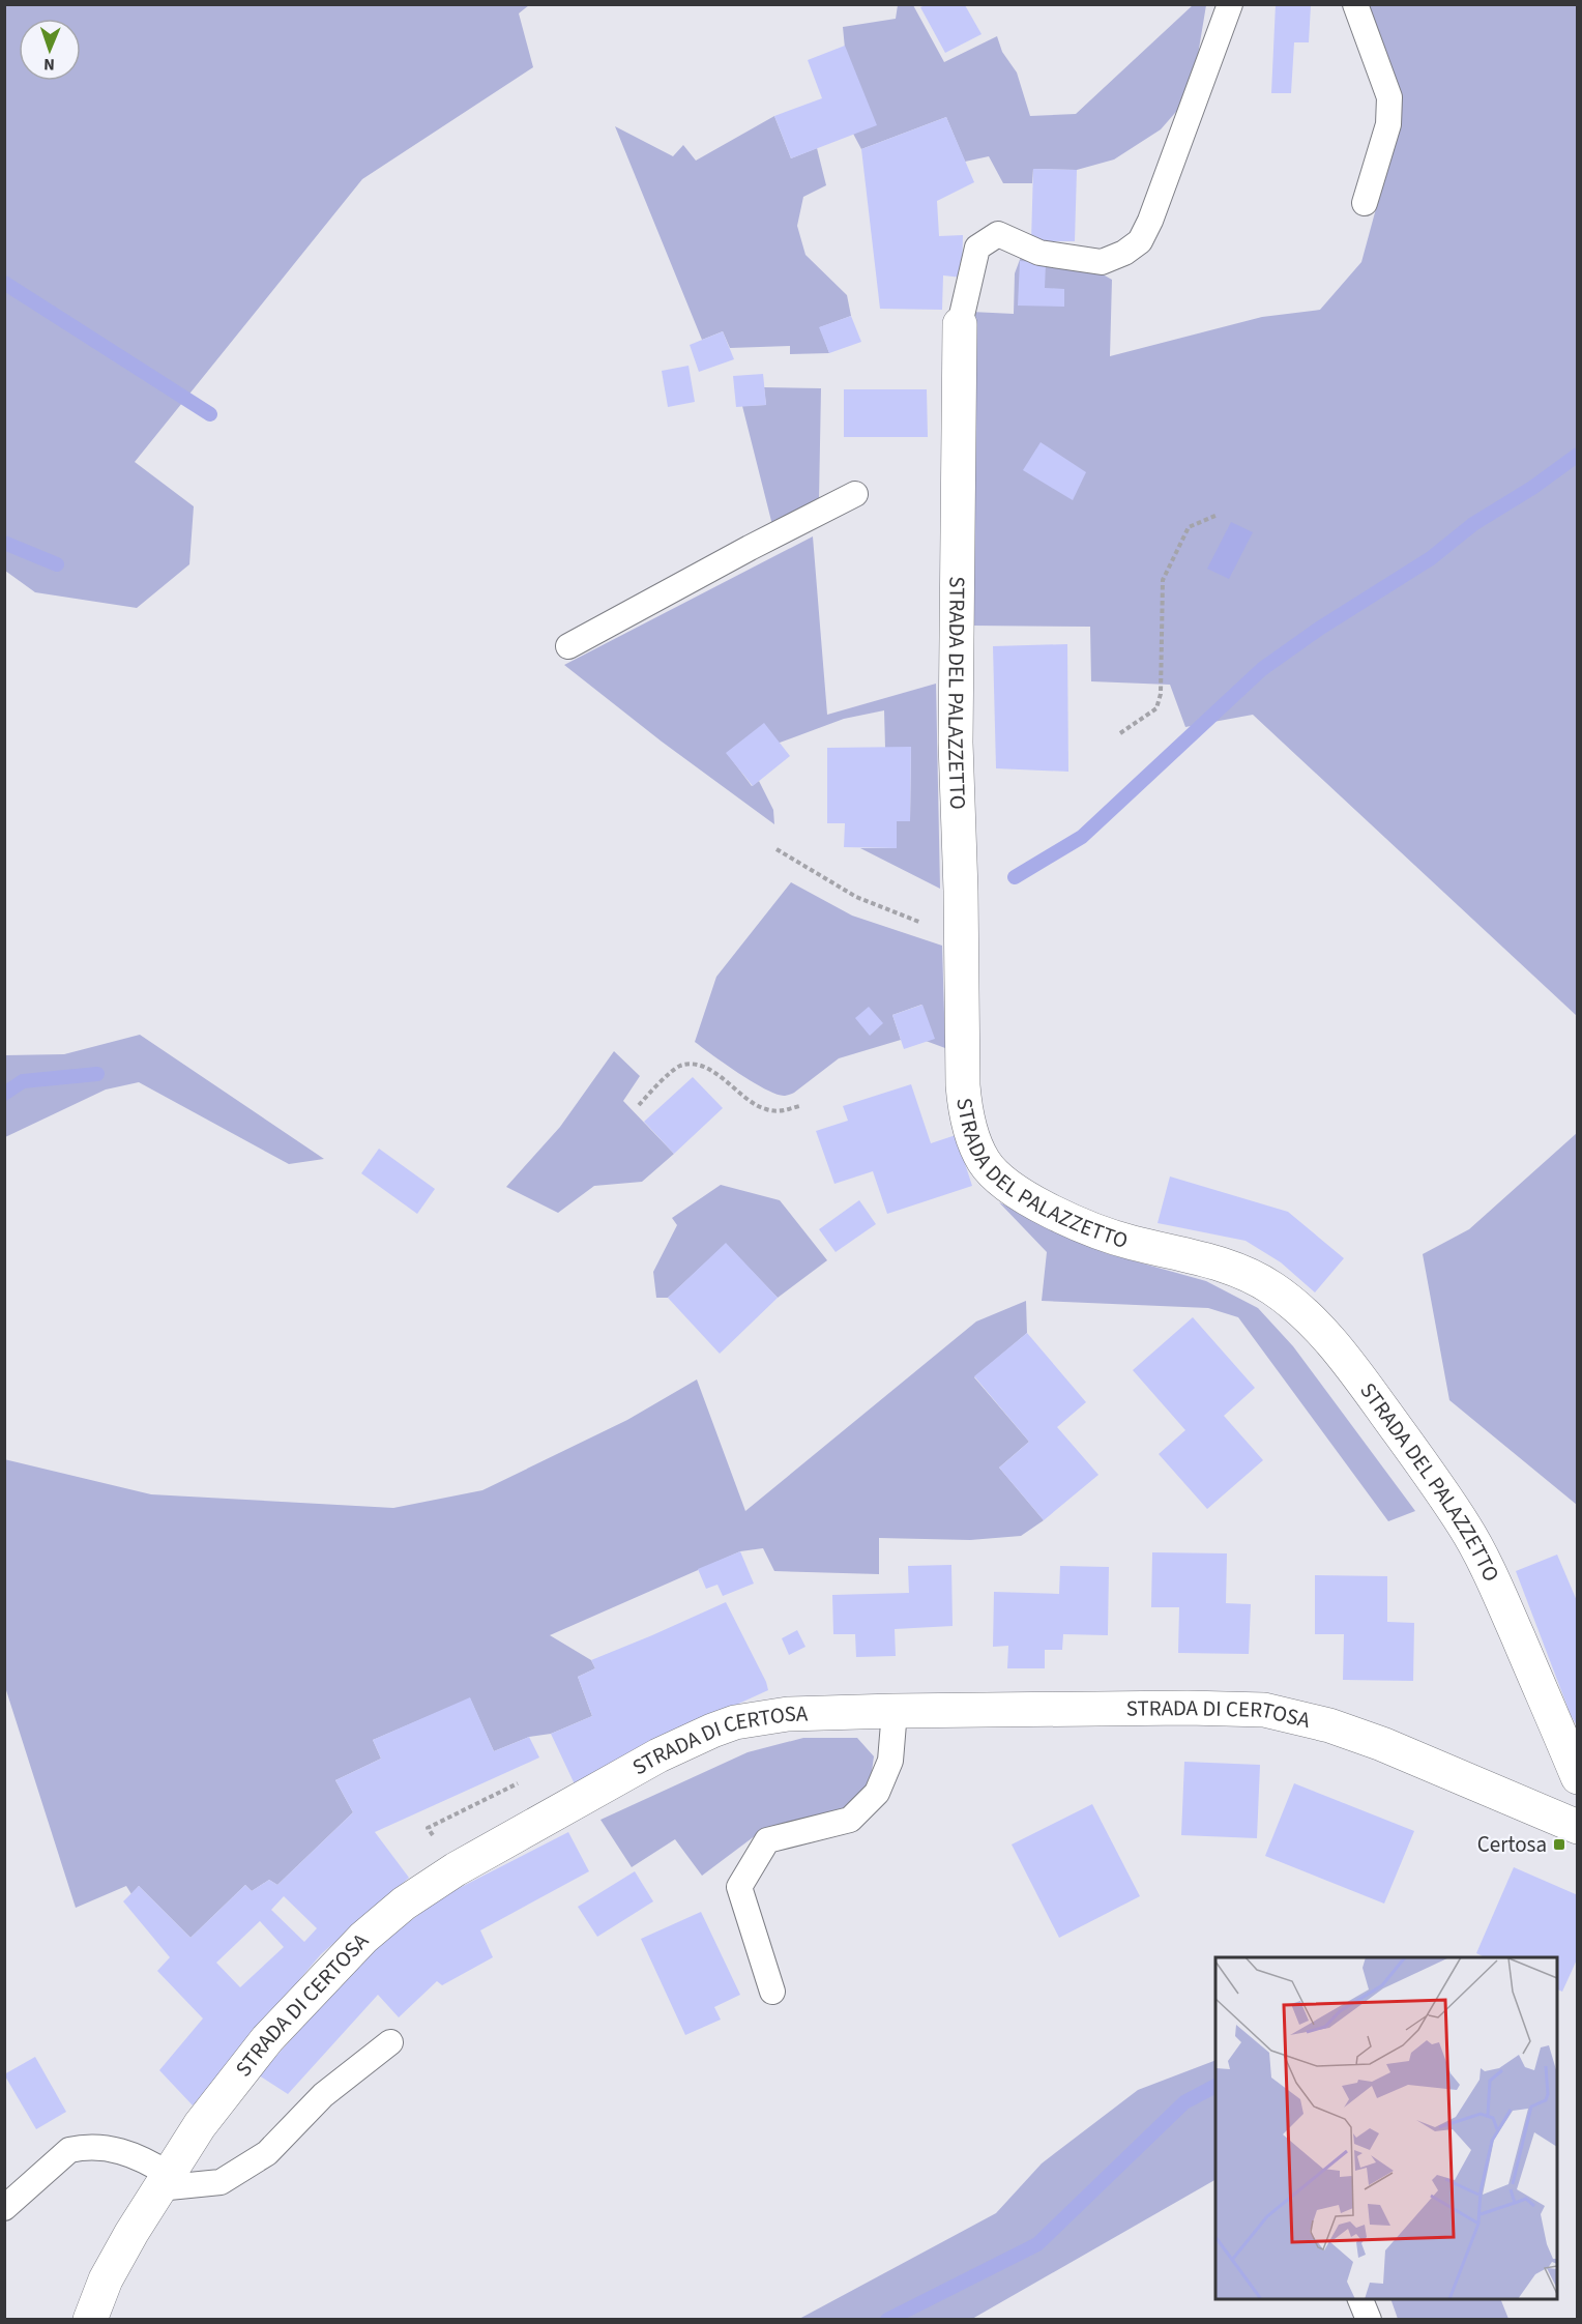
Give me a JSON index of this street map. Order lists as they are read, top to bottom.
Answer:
{
  "streets": {
    "street": ["STRADA DEL PALAZZETTO", "STRADA DI CERTOSA"]
  },
  "places": {
    "transit": ["Certosa"]
  },
  "north": "bottom"
}
